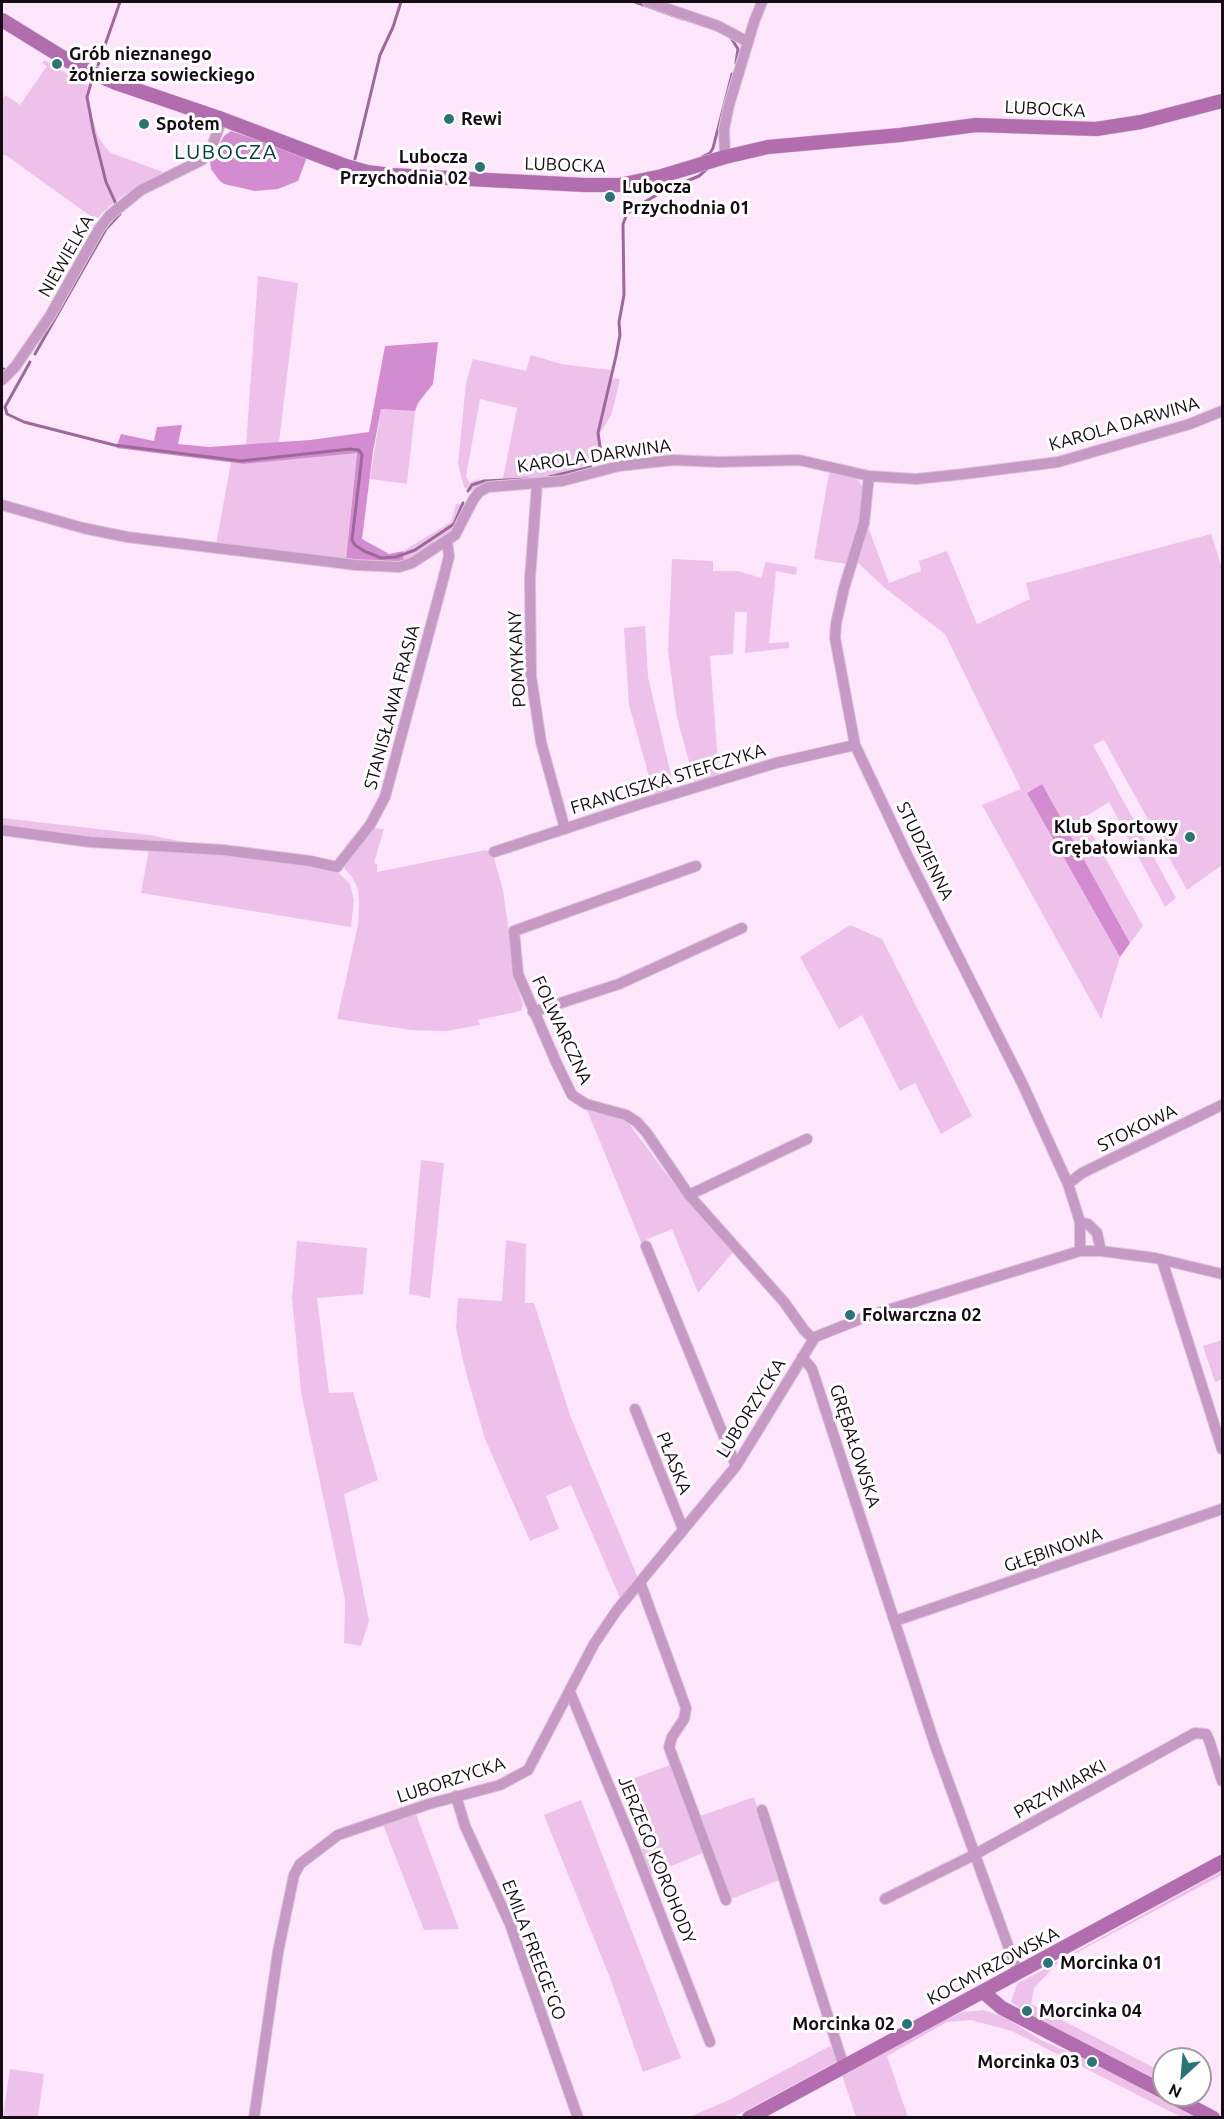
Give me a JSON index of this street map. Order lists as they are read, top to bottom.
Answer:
{
  "streets": {
    "street": [
      "LUBOCKA",
      "NIEWIELKA",
      "KAROLA DARWINA",
      "POMYKANY",
      "STANISŁAWA FRASIA",
      "FRANCISZKA STEFCZYKA",
      "STUDZIENNA",
      "FOLWARCZNA",
      "STOKOWA",
      "LUBORZYCKA",
      "GRĘBAŁOWSKA",
      "PŁASKA",
      "GŁĘBINOWA",
      "PRZYMIARKI",
      "JERZEGO KOROHODY",
      "EMILA FREEGE'GO",
      "KOCMYRZOWSKA"
    ]
  },
  "crossings": [
    ["LUBOCKA", "NIEWIELKA"],
    ["KAROLA DARWINA", "POMYKANY"],
    ["KAROLA DARWINA", "STANISŁAWA FRASIA"],
    ["KAROLA DARWINA", "STUDZIENNA"],
    ["POMYKANY", "FRANCISZKA STEFCZYKA"],
    ["FRANCISZKA STEFCZYKA", "STUDZIENNA"],
    ["STUDZIENNA", "STOKOWA"],
    ["LUBORZYCKA", "GRĘBAŁOWSKA"],
    ["LUBORZYCKA", "PŁASKA"],
    ["LUBORZYCKA", "JERZEGO KOROHODY"],
    ["LUBORZYCKA", "EMILA FREEGE'GO"],
    ["GRĘBAŁOWSKA", "GŁĘBINOWA"],
    ["GRĘBAŁOWSKA", "PRZYMIARKI"],
    ["GRĘBAŁOWSKA", "KOCMYRZOWSKA"]
  ],
  "districts": ["LUBOCZA"],
  "places": [
    "Grób nieznanego żołnierza sowieckiego",
    "Rewi",
    "Społem",
    "Lubocza Przychodnia 02",
    "Lubocza Przychodnia 01",
    "Klub Sportowy Grębałowianka",
    "Folwarczna 02",
    "Morcinka 01",
    "Morcinka 04",
    "Morcinka 02",
    "Morcinka 03"
  ],
  "north": "bottom left"
}
